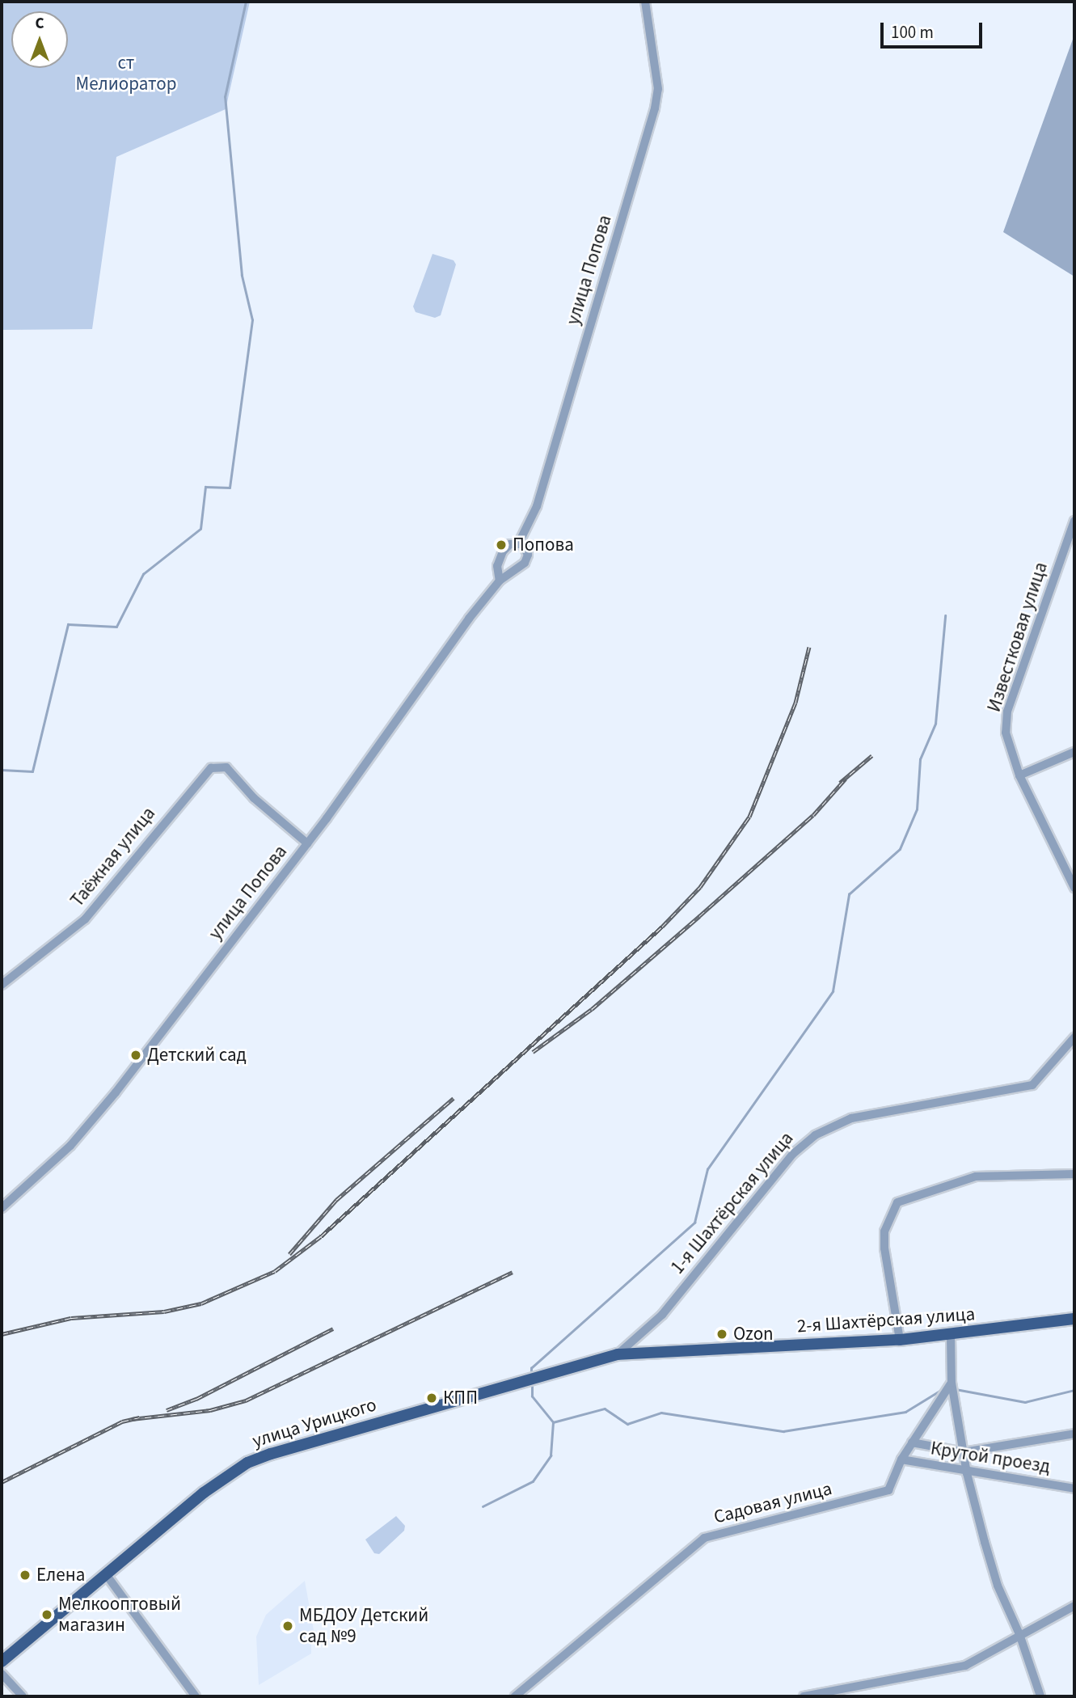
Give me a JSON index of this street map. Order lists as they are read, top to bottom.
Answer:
{
  "streets": {
    "main road": ["2-я Шахтёрская улица", "улица Урицкого"],
    "street": [
      "улица Попова",
      "Известковая улица",
      "Таёжная улица",
      "1-я Шахтёрская улица",
      "Крутой проезд",
      "Садовая улица"
    ]
  },
  "crossings": [
    ["улица Попова", "Таёжная улица"],
    ["1-я Шахтёрская улица", "улица Урицкого"],
    ["2-я Шахтёрская улица", "улица Урицкого"],
    ["Крутой проезд", "Садовая улица"]
  ],
  "parks": ["ст Мелиоратор"],
  "places": [
    "Попова",
    "Детский сад",
    "Ozon",
    "КПП",
    "Елена",
    "Мелкооптовый магазин",
    "МБДОУ Детский сад №9"
  ],
  "scale_bar": "100 m",
  "north": "top"
}
